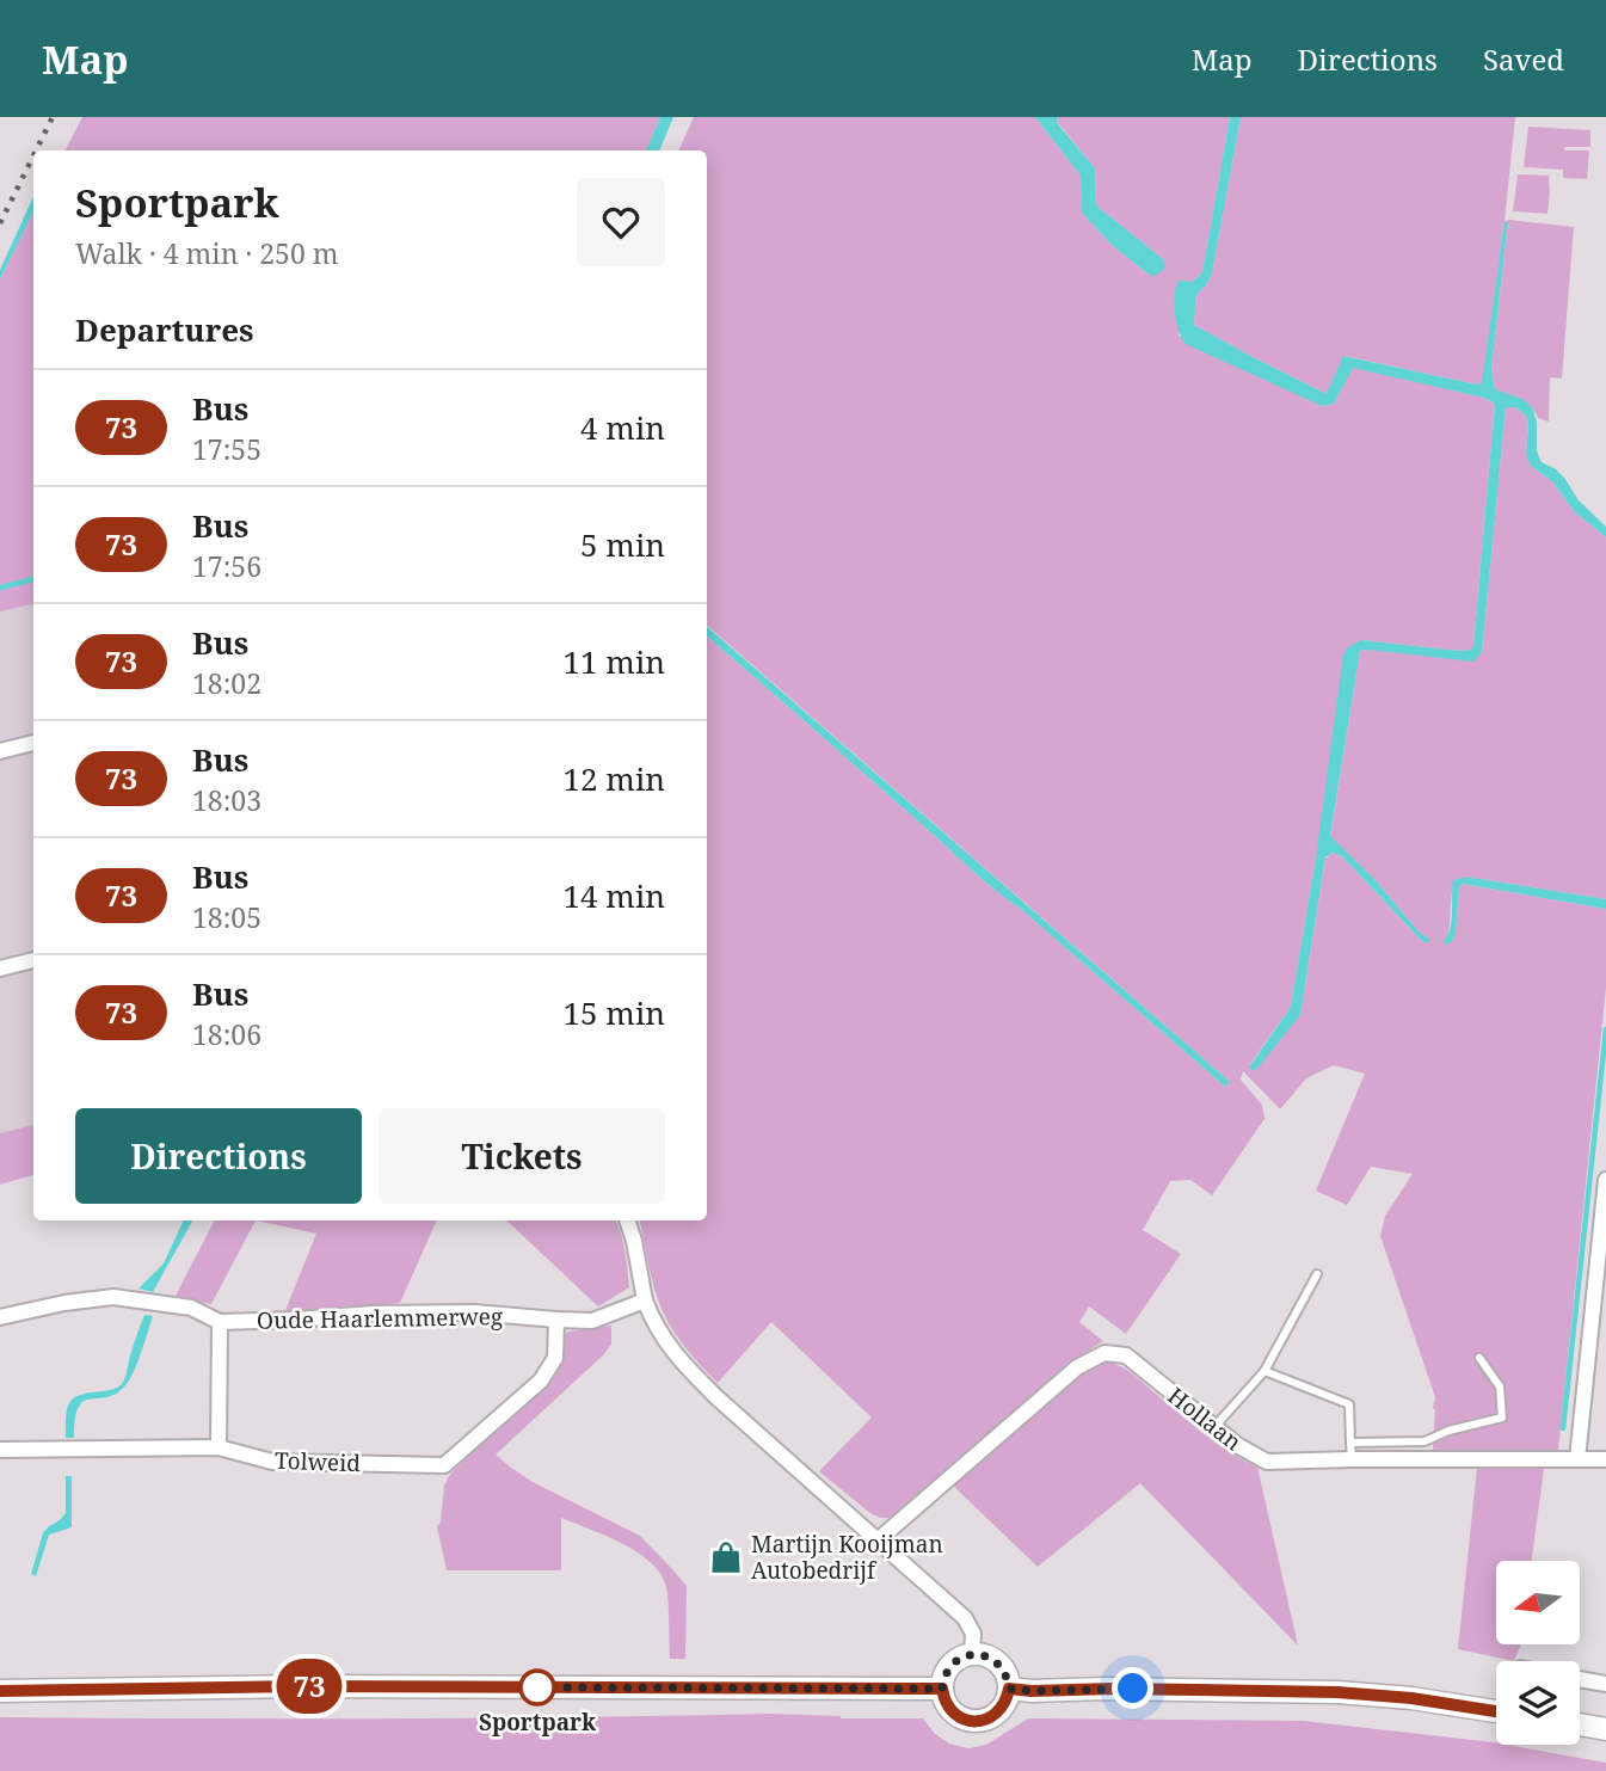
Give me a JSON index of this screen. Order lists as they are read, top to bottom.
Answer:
{
  "streets": {
    "street": ["Oude Haarlemmerweg", "Hollaan", "Tolweid"]
  },
  "crossings": [
    ["Oude Haarlemmerweg", "Tolweid"]
  ],
  "places": {
    "shop": ["Martijn Kooijman Autobedrijf"],
    "other": ["Sportpark"]
  },
  "lines": ["bus line 73"],
  "north": "left",
  "page": {
    "header": "Map",
    "nav": ["Map", "Directions", "Saved"],
    "on_map": "73",
    "heading": [
      ["Sportpark", "Walk · 4 min · 250 m"],
      "Departures"
    ],
    "list": [
      {
        "mark": "73",
        "name": "Bus",
        "note": "17:55",
        "value": "4 min"
      },
      {
        "mark": "73",
        "name": "Bus",
        "note": "17:56",
        "value": "5 min"
      },
      {
        "mark": "73",
        "name": "Bus",
        "note": "18:02",
        "value": "11 min"
      },
      {
        "mark": "73",
        "name": "Bus",
        "note": "18:03",
        "value": "12 min"
      },
      {
        "mark": "73",
        "name": "Bus",
        "note": "18:05",
        "value": "14 min"
      },
      {
        "mark": "73",
        "name": "Bus",
        "note": "18:06",
        "value": "15 min"
      }
    ],
    "buttons": ["Directions", "Tickets"]
  }
}
